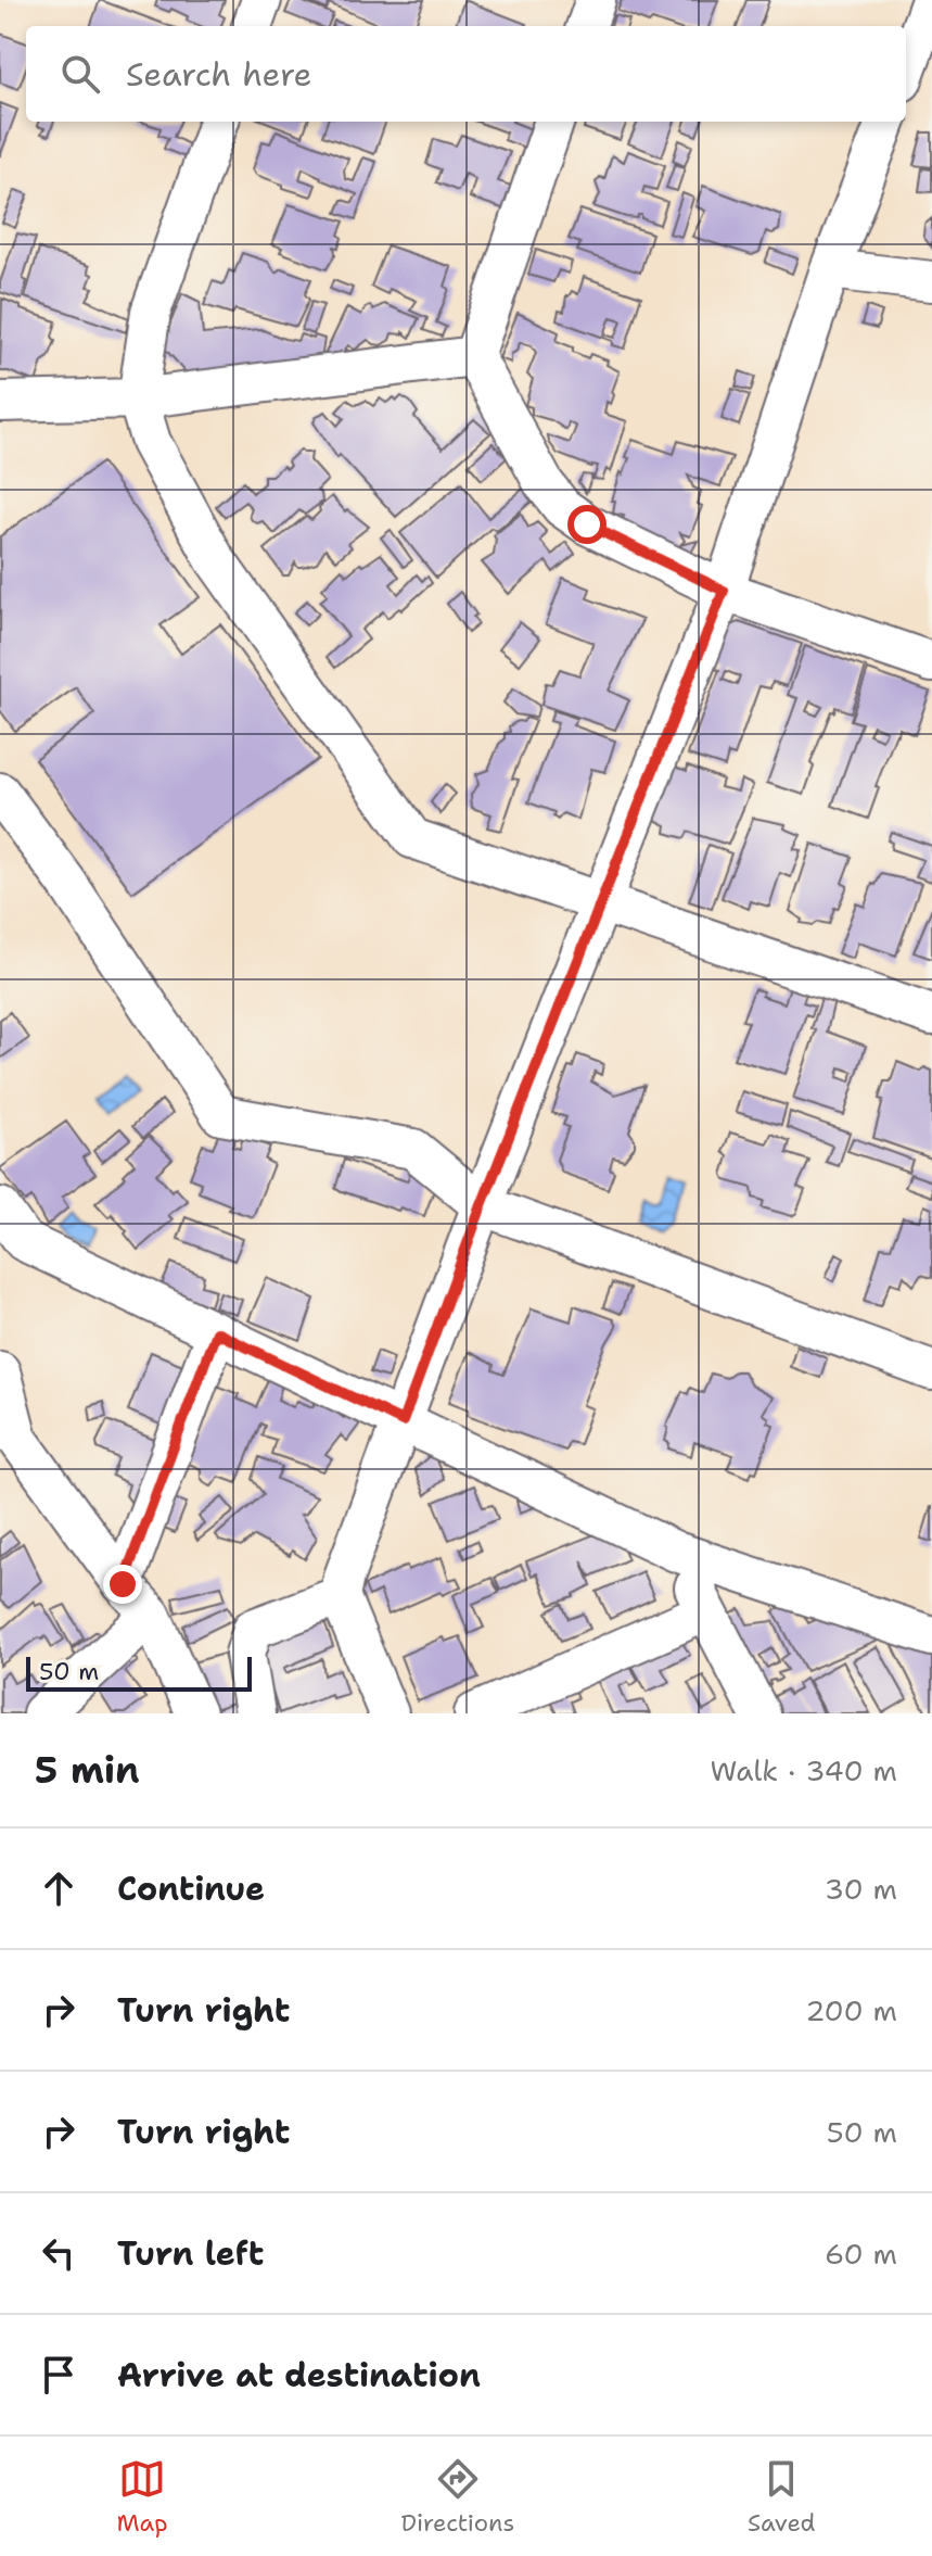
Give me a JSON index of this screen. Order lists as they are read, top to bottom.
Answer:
{
  "scale_bar": "50 m",
  "page": {
    "search": "Search here",
    "scale": "50 m",
    "heading": ["5 min", "Walk · 340 m"],
    "list": [
      ["Continue", "30 m"],
      ["Turn right", "200 m"],
      ["Turn right", "50 m"],
      ["Turn left", "60 m"],
      "Arrive at destination"
    ],
    "nav": ["Map", "Directions", "Saved"]
  }
}
